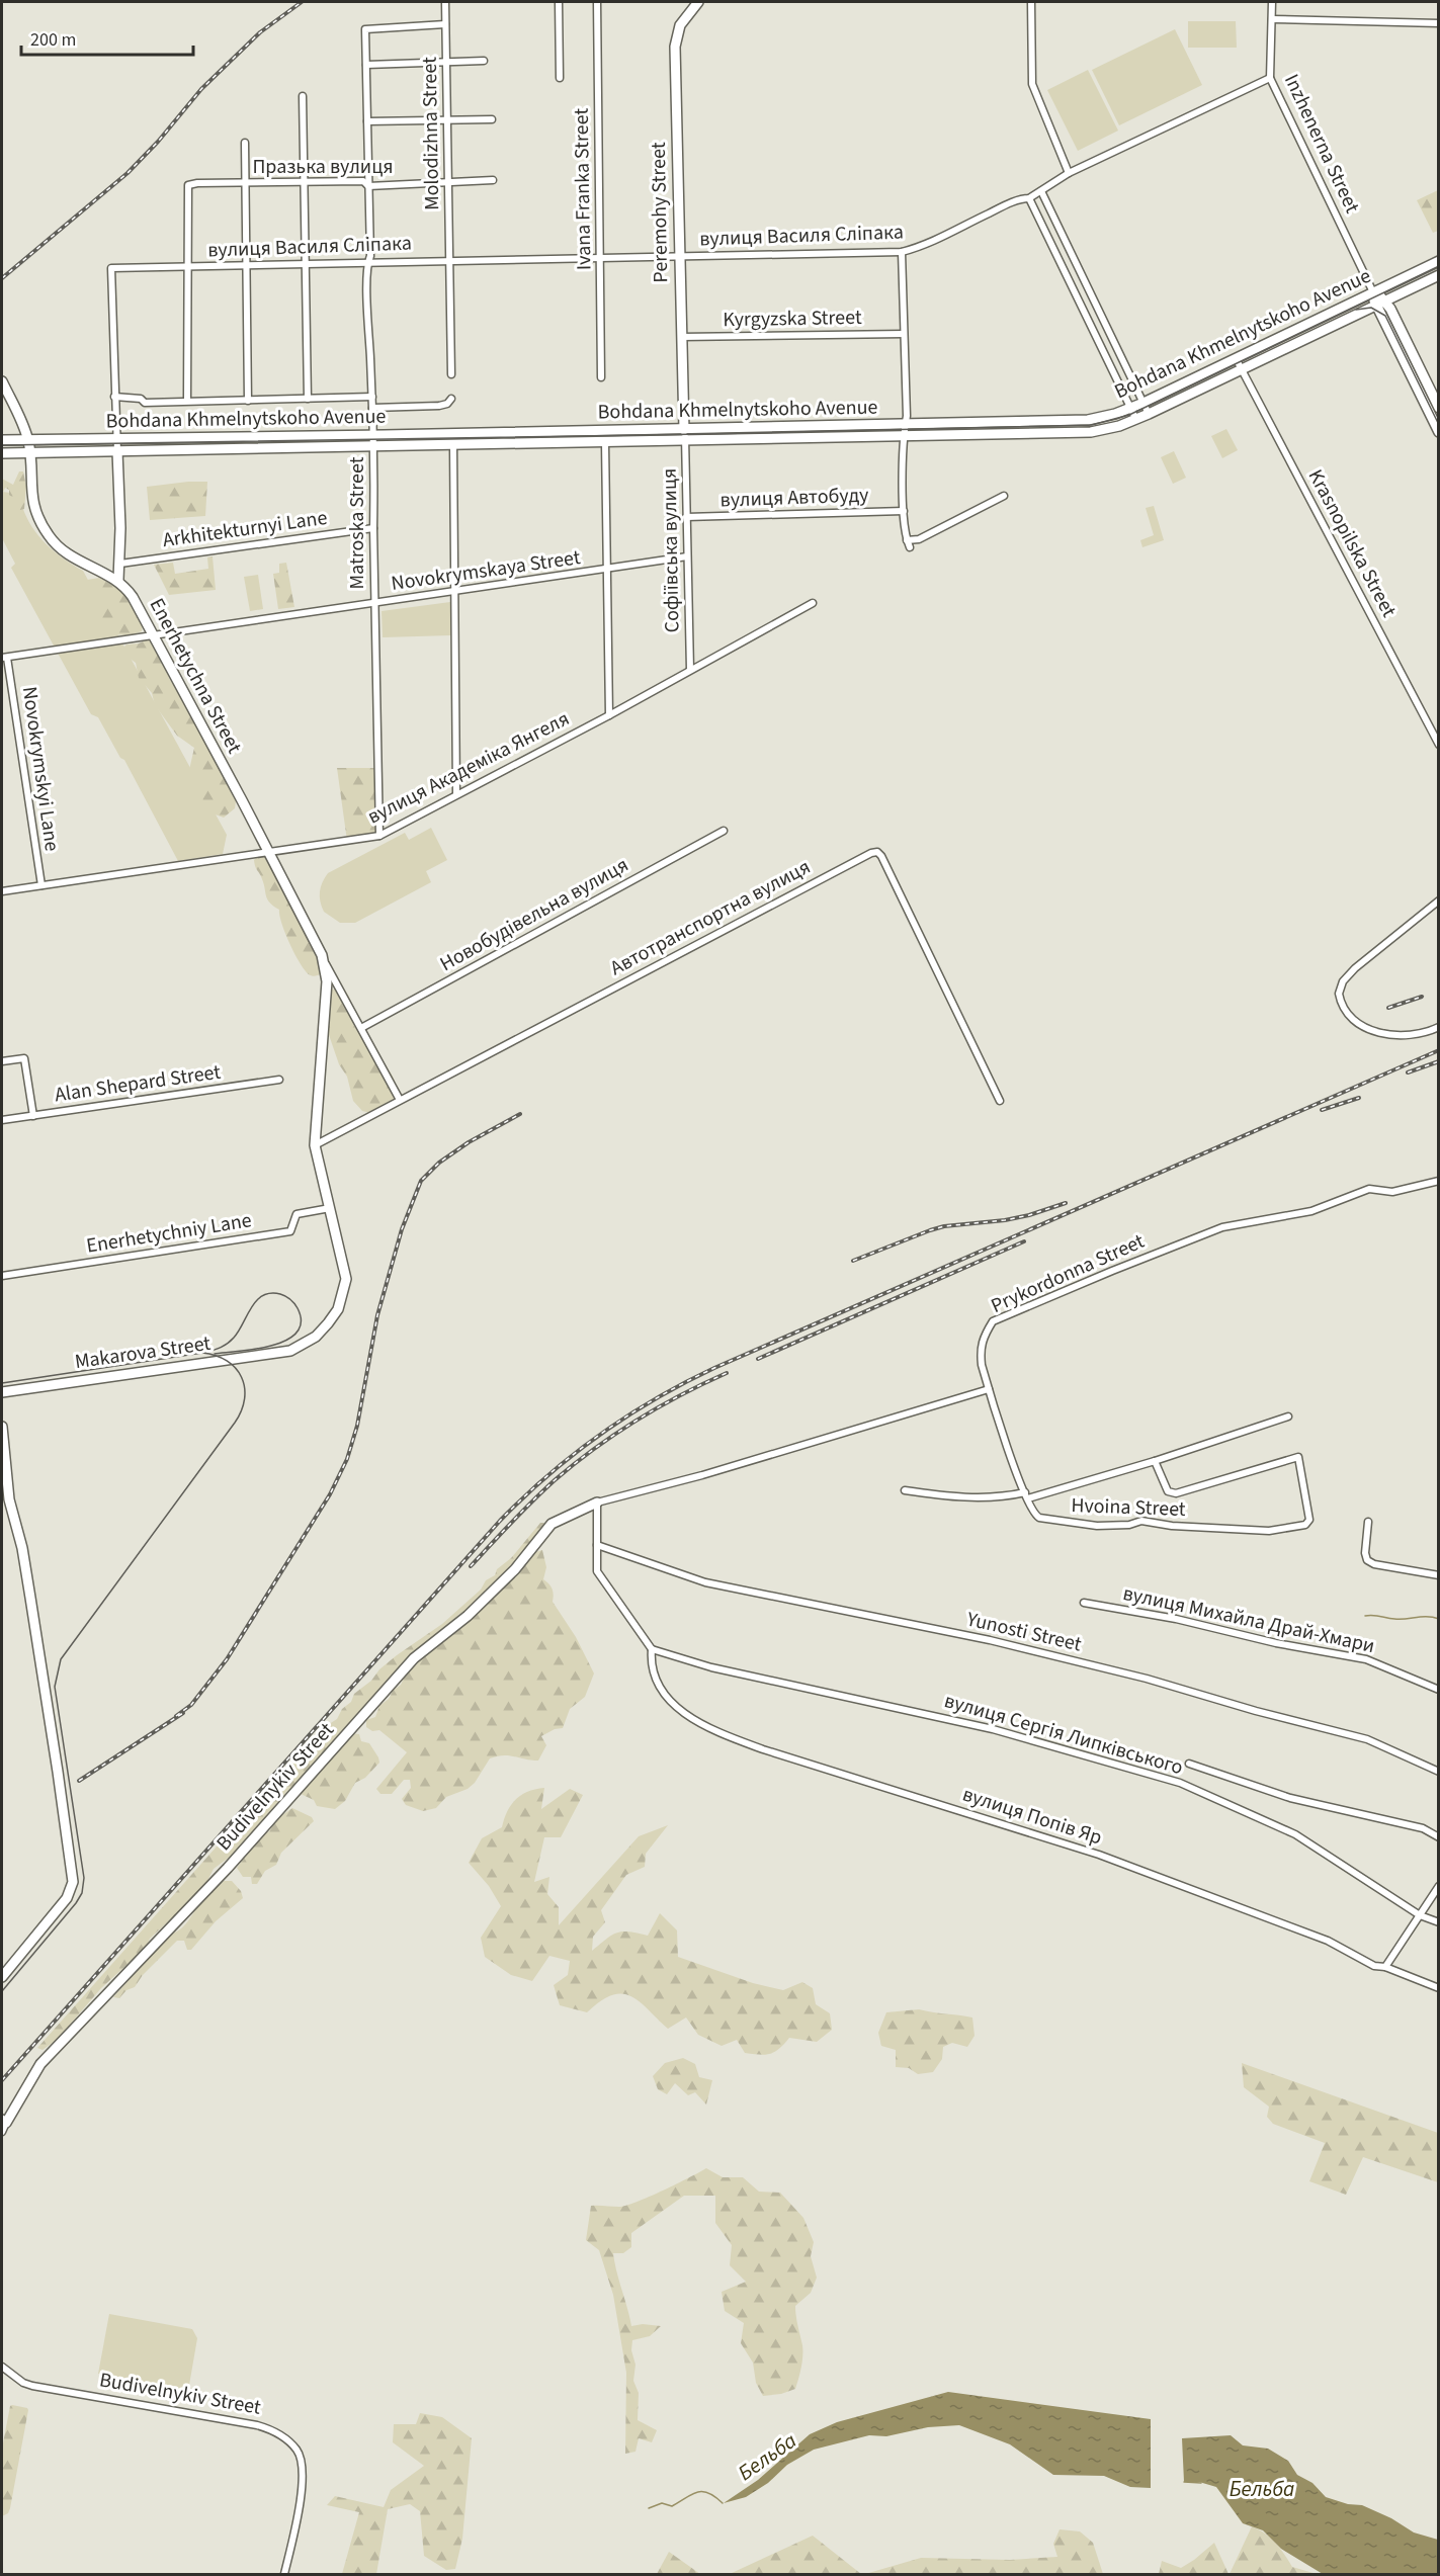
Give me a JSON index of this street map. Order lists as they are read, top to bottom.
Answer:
{
  "streets": {
    "main road": [
      "Peremohy Street",
      "Bohdana Khmelnytskoho Avenue",
      "Enerhetychna Street",
      "Makarova Street",
      "Budivelnykiv Street"
    ],
    "street": [
      "Molodizhna Street",
      "Inzhenerna Street",
      "Празька вулиця",
      "Ivana Franka Street",
      "вулиця Василя Сліпака",
      "Kyrgyzska Street",
      "вулиця Автобуду",
      "Matroska Street",
      "Arkhitekturnyi Lane",
      "Krasnopilska Street",
      "Софіївська вулиця",
      "Novokrymskaya Street",
      "вулиця Академіка Янгеля",
      "Novokrymskyi Lane",
      "Новобудівельна вулиця",
      "Автотранспортна вулиця",
      "Alan Shepard Street",
      "Enerhetychniy Lane",
      "Prykordonna Street",
      "Hvoina Street",
      "вулиця Михайла Драй-Хмари",
      "Yunosti Street",
      "вулиця Сергія Липківського",
      "вулиця Попів Яр"
    ]
  },
  "crossings": [
    ["Molodizhna Street", "Празька вулиця"],
    ["Molodizhna Street", "вулиця Василя Сліпака"],
    ["Molodizhna Street", "Matroska Street"],
    ["Inzhenerna Street", "вулиця Василя Сліпака"],
    ["Inzhenerna Street", "Bohdana Khmelnytskoho Avenue"],
    ["Празька вулиця", "вулиця Василя Сліпака"],
    ["Празька вулиця", "Matroska Street"],
    ["Ivana Franka Street", "вулиця Василя Сліпака"],
    ["Peremohy Street", "вулиця Василя Сліпака"],
    ["Peremohy Street", "Kyrgyzska Street"],
    ["Peremohy Street", "Bohdana Khmelnytskoho Avenue"],
    ["Peremohy Street", "Софіївська вулиця"],
    ["вулиця Василя Сліпака", "Matroska Street"],
    ["Bohdana Khmelnytskoho Avenue", "Matroska Street"],
    ["Bohdana Khmelnytskoho Avenue", "Krasnopilska Street"],
    ["Bohdana Khmelnytskoho Avenue", "Софіївська вулиця"],
    ["Bohdana Khmelnytskoho Avenue", "Enerhetychna Street"],
    ["вулиця Автобуду", "Софіївська вулиця"],
    ["Matroska Street", "Arkhitekturnyi Lane"],
    ["Matroska Street", "Novokrymskaya Street"],
    ["Matroska Street", "вулиця Академіка Янгеля"],
    ["Софіївська вулиця", "Novokrymskaya Street"],
    ["Софіївська вулиця", "вулиця Академіка Янгеля"],
    ["Novokrymskaya Street", "Enerhetychna Street"],
    ["Novokrymskaya Street", "Novokrymskyi Lane"],
    ["Enerhetychna Street", "вулиця Академіка Янгеля"],
    ["Enerhetychna Street", "Новобудівельна вулиця"],
    ["Enerhetychna Street", "Автотранспортна вулиця"],
    ["Enerhetychna Street", "Enerhetychniy Lane"],
    ["Enerhetychna Street", "Makarova Street"],
    ["вулиця Академіка Янгеля", "Novokrymskyi Lane"],
    ["Prykordonna Street", "Hvoina Street"],
    ["вулиця Сергія Липківського", "вулиця Попів Яр"]
  ],
  "water": ["Бельба"],
  "scale_bar": "200 m"
}
